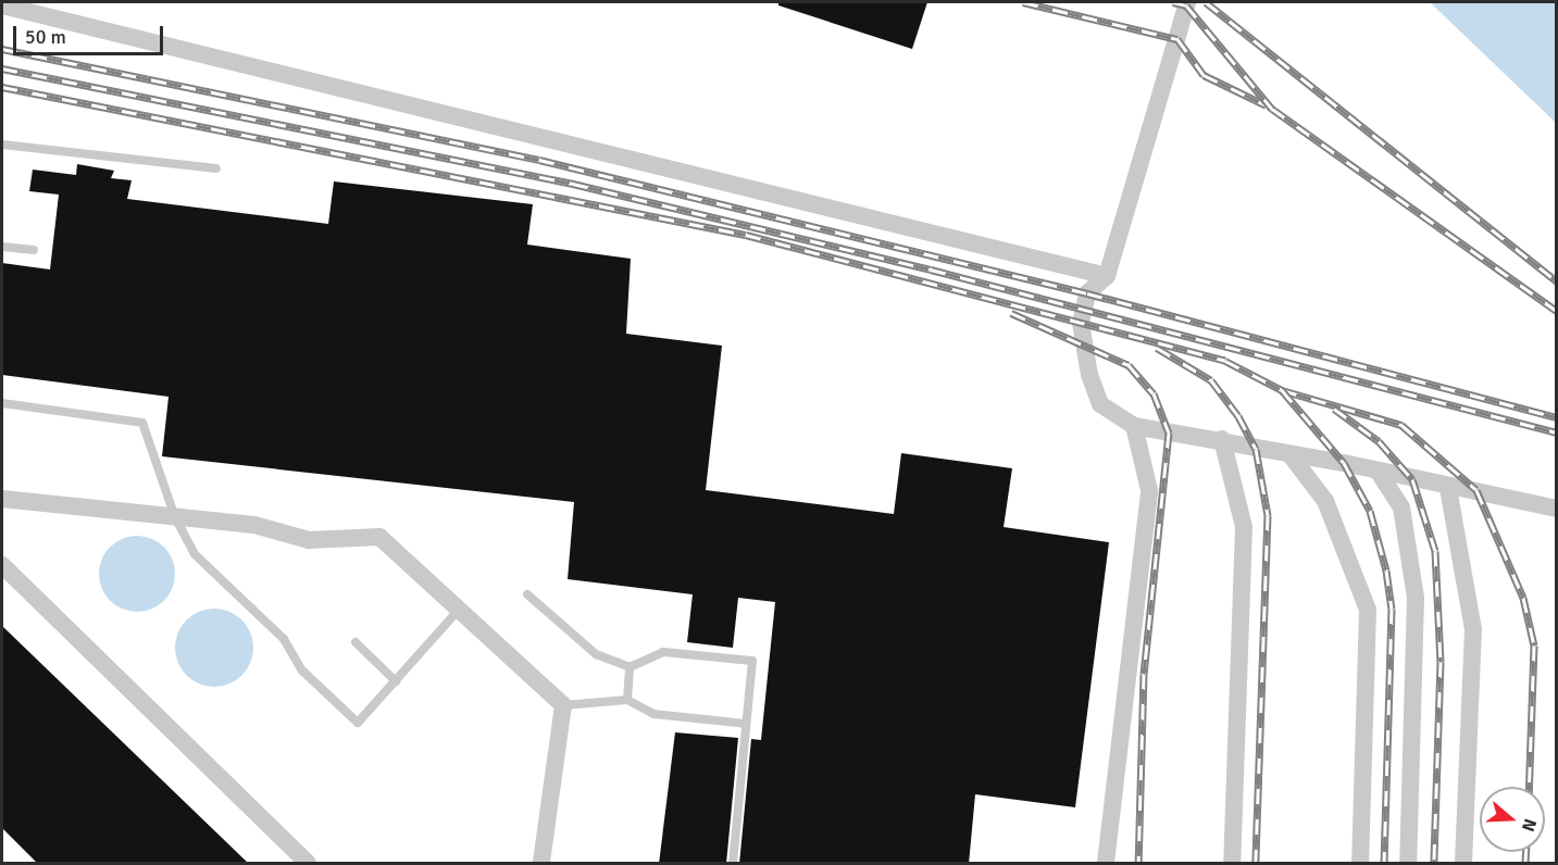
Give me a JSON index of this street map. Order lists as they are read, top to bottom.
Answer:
{
  "scale_bar": "50 m",
  "north": "right"
}
